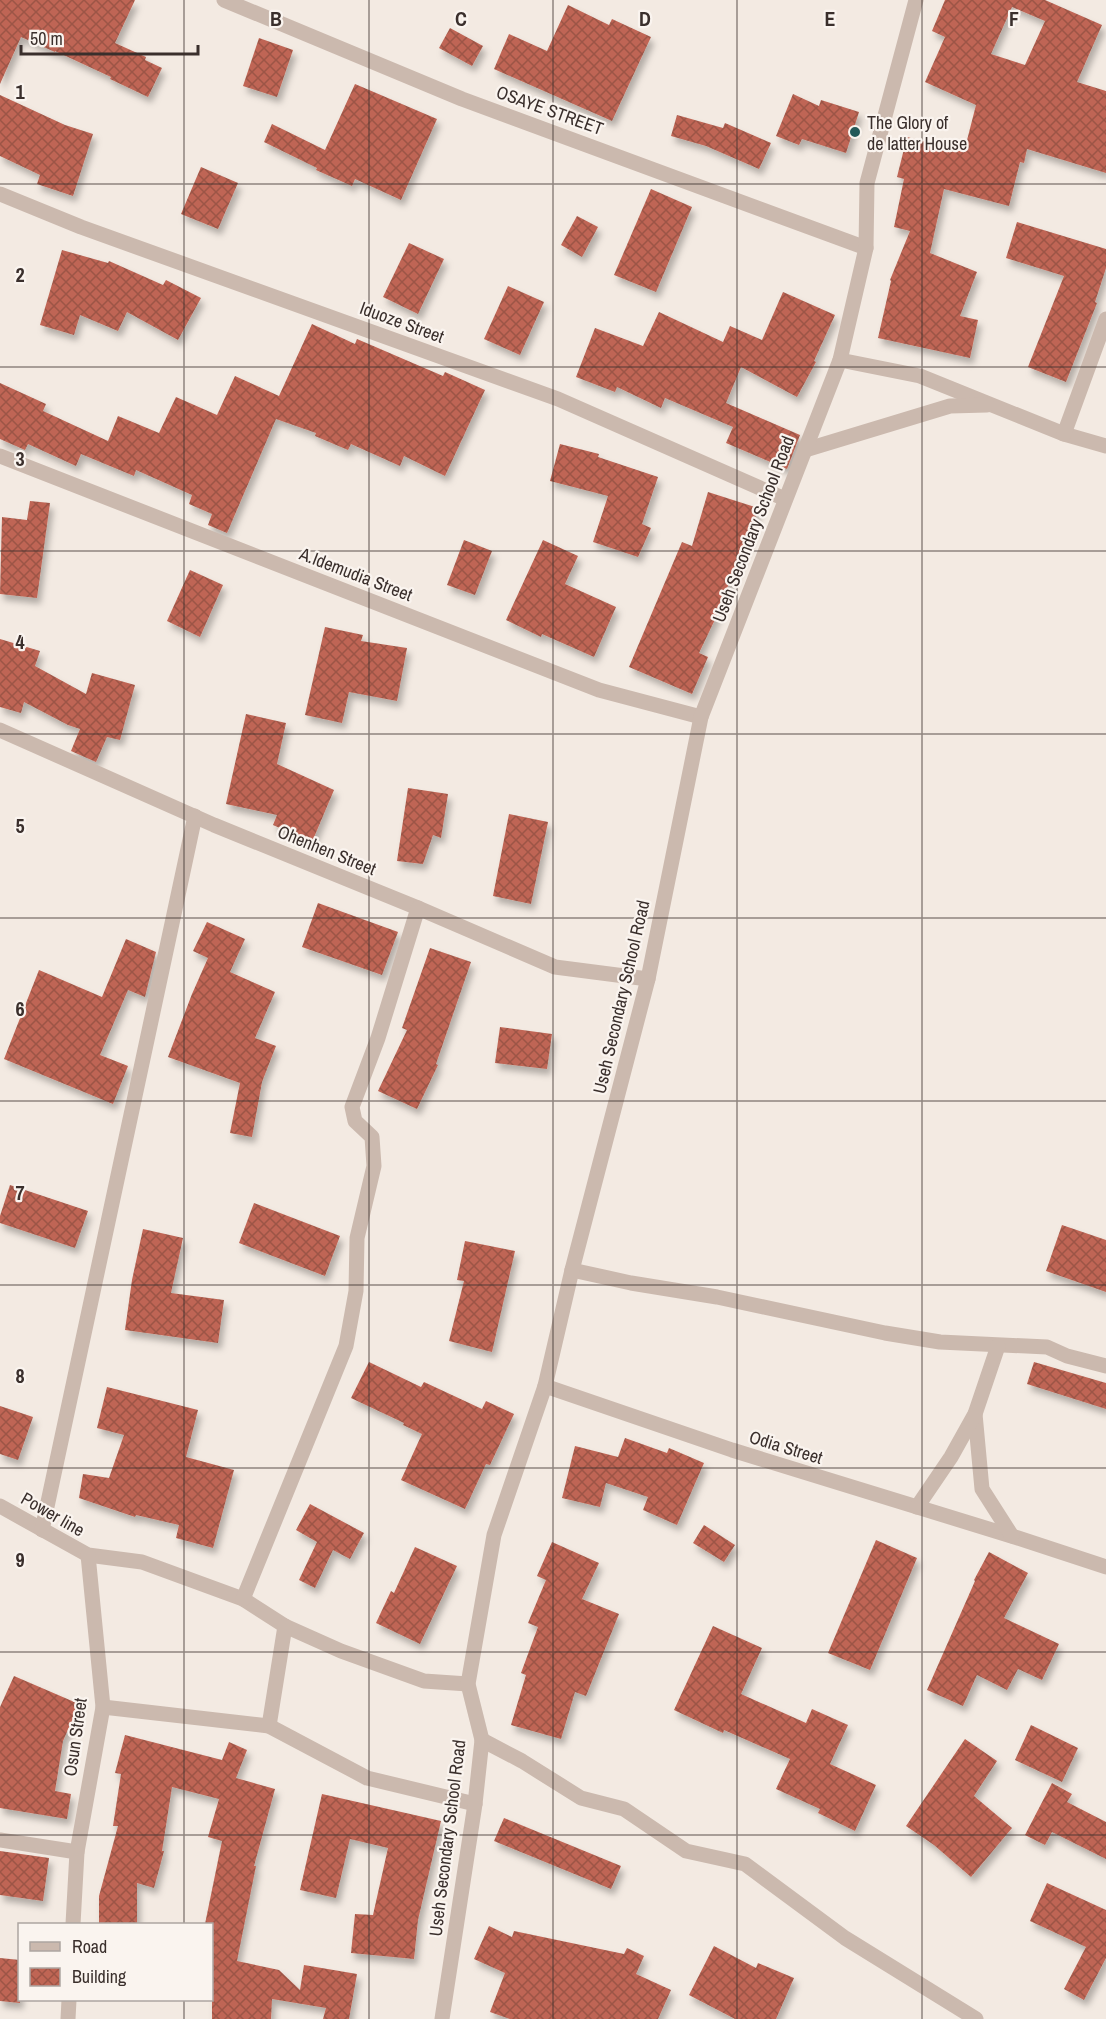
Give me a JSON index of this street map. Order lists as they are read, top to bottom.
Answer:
{
  "streets": {
    "street": [
      "OSAYE STREET",
      "Iduoze Street",
      "Useh Secondary School Road",
      "A.Idemudia Street",
      "Ohenhen Street",
      "Odia Street",
      "Power line",
      "Osun Street"
    ]
  },
  "crossings": [
    ["OSAYE STREET", "Useh Secondary School Road"],
    ["Iduoze Street", "Useh Secondary School Road"],
    ["Useh Secondary School Road", "A.Idemudia Street"],
    ["Useh Secondary School Road", "Ohenhen Street"],
    ["Useh Secondary School Road", "Odia Street"],
    ["Power line", "Osun Street"]
  ],
  "places": ["The Glory of de latter House"],
  "legend": ["Road", "Building"],
  "scale_bar": "50 m",
  "grid": {
    "columns": [
      "B",
      "C",
      "D",
      "E",
      "F"
    ],
    "rows": [
      "1",
      "2",
      "3",
      "4",
      "5",
      "6",
      "7",
      "8",
      "9"
    ]
  }
}
